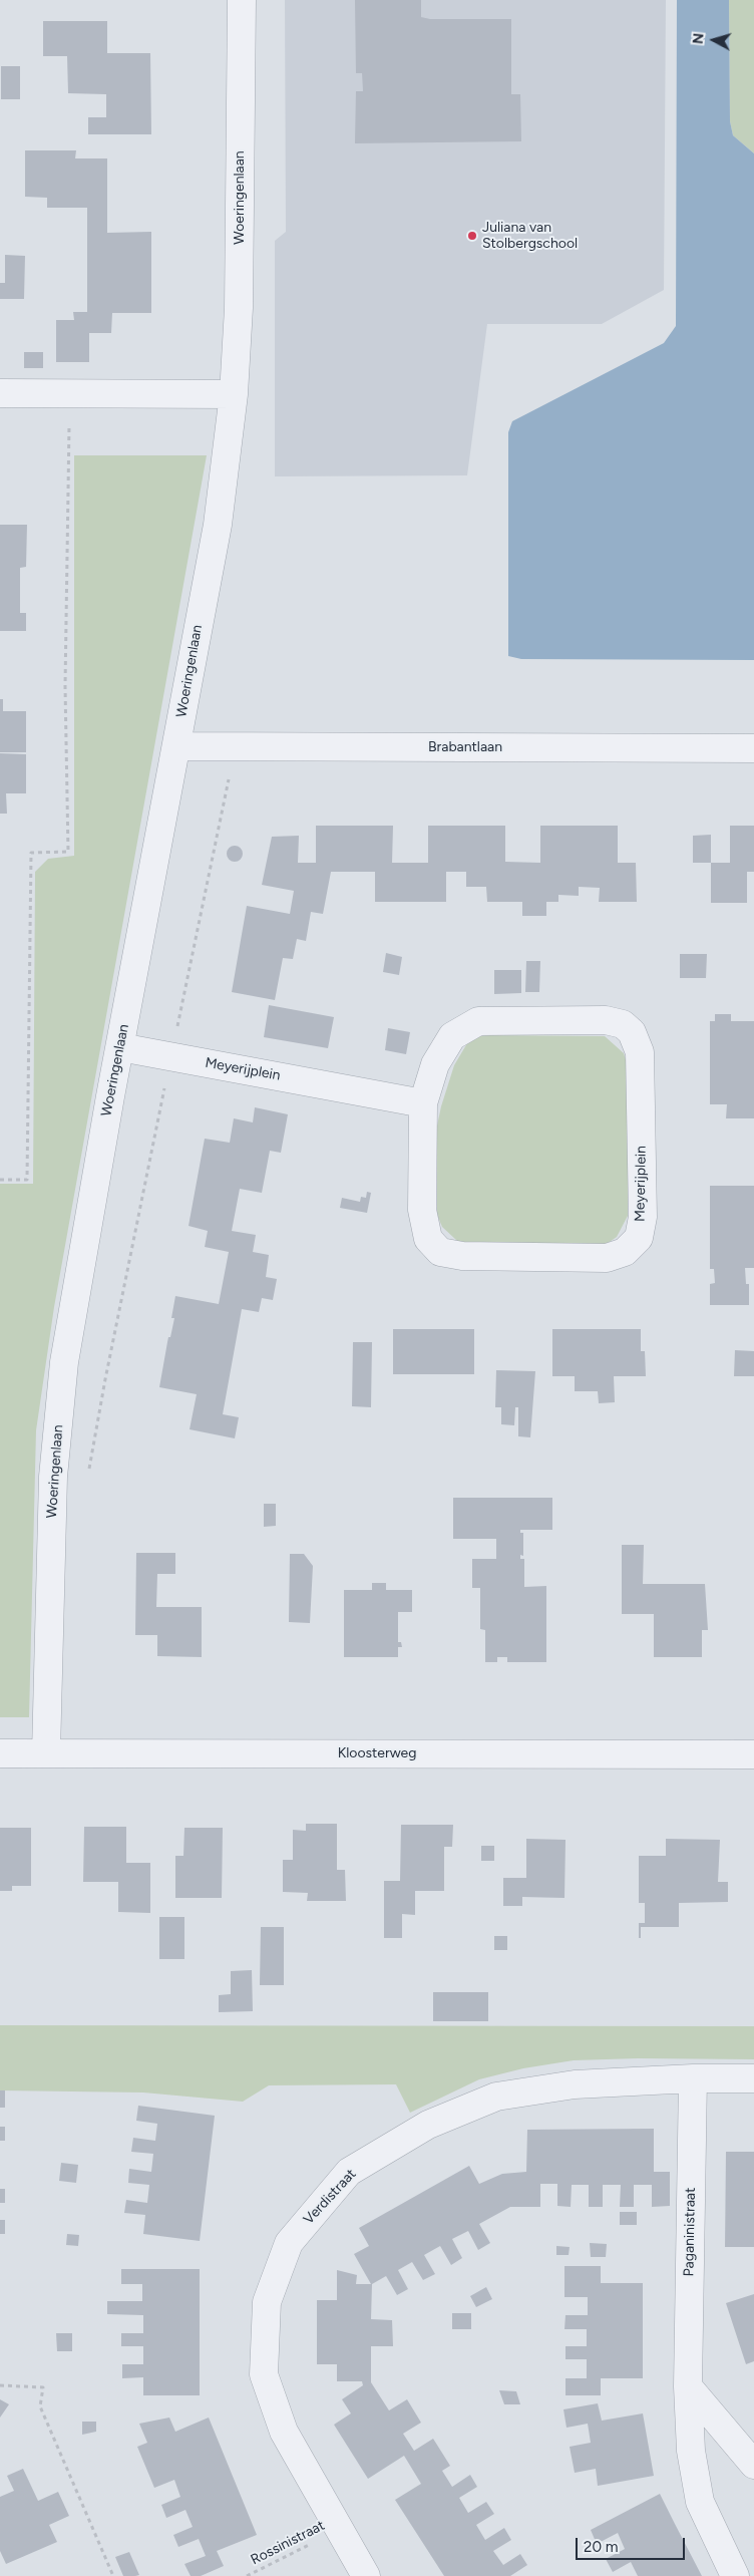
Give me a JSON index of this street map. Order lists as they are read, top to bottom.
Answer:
{
  "streets": {
    "street": [
      "Woeringenlaan",
      "Brabantlaan",
      "Meyerijplein",
      "Kloosterweg",
      "Verdistraat",
      "Paganinistraat"
    ],
    "path": ["Rossinistraat"]
  },
  "crossings": [
    ["Woeringenlaan", "Brabantlaan"],
    ["Woeringenlaan", "Meyerijplein"],
    ["Woeringenlaan", "Kloosterweg"],
    ["Verdistraat", "Paganinistraat"],
    ["Verdistraat", "Rossinistraat"]
  ],
  "places": ["Juliana van Stolbergschool"],
  "scale_bar": "20 m",
  "north": "left"
}
